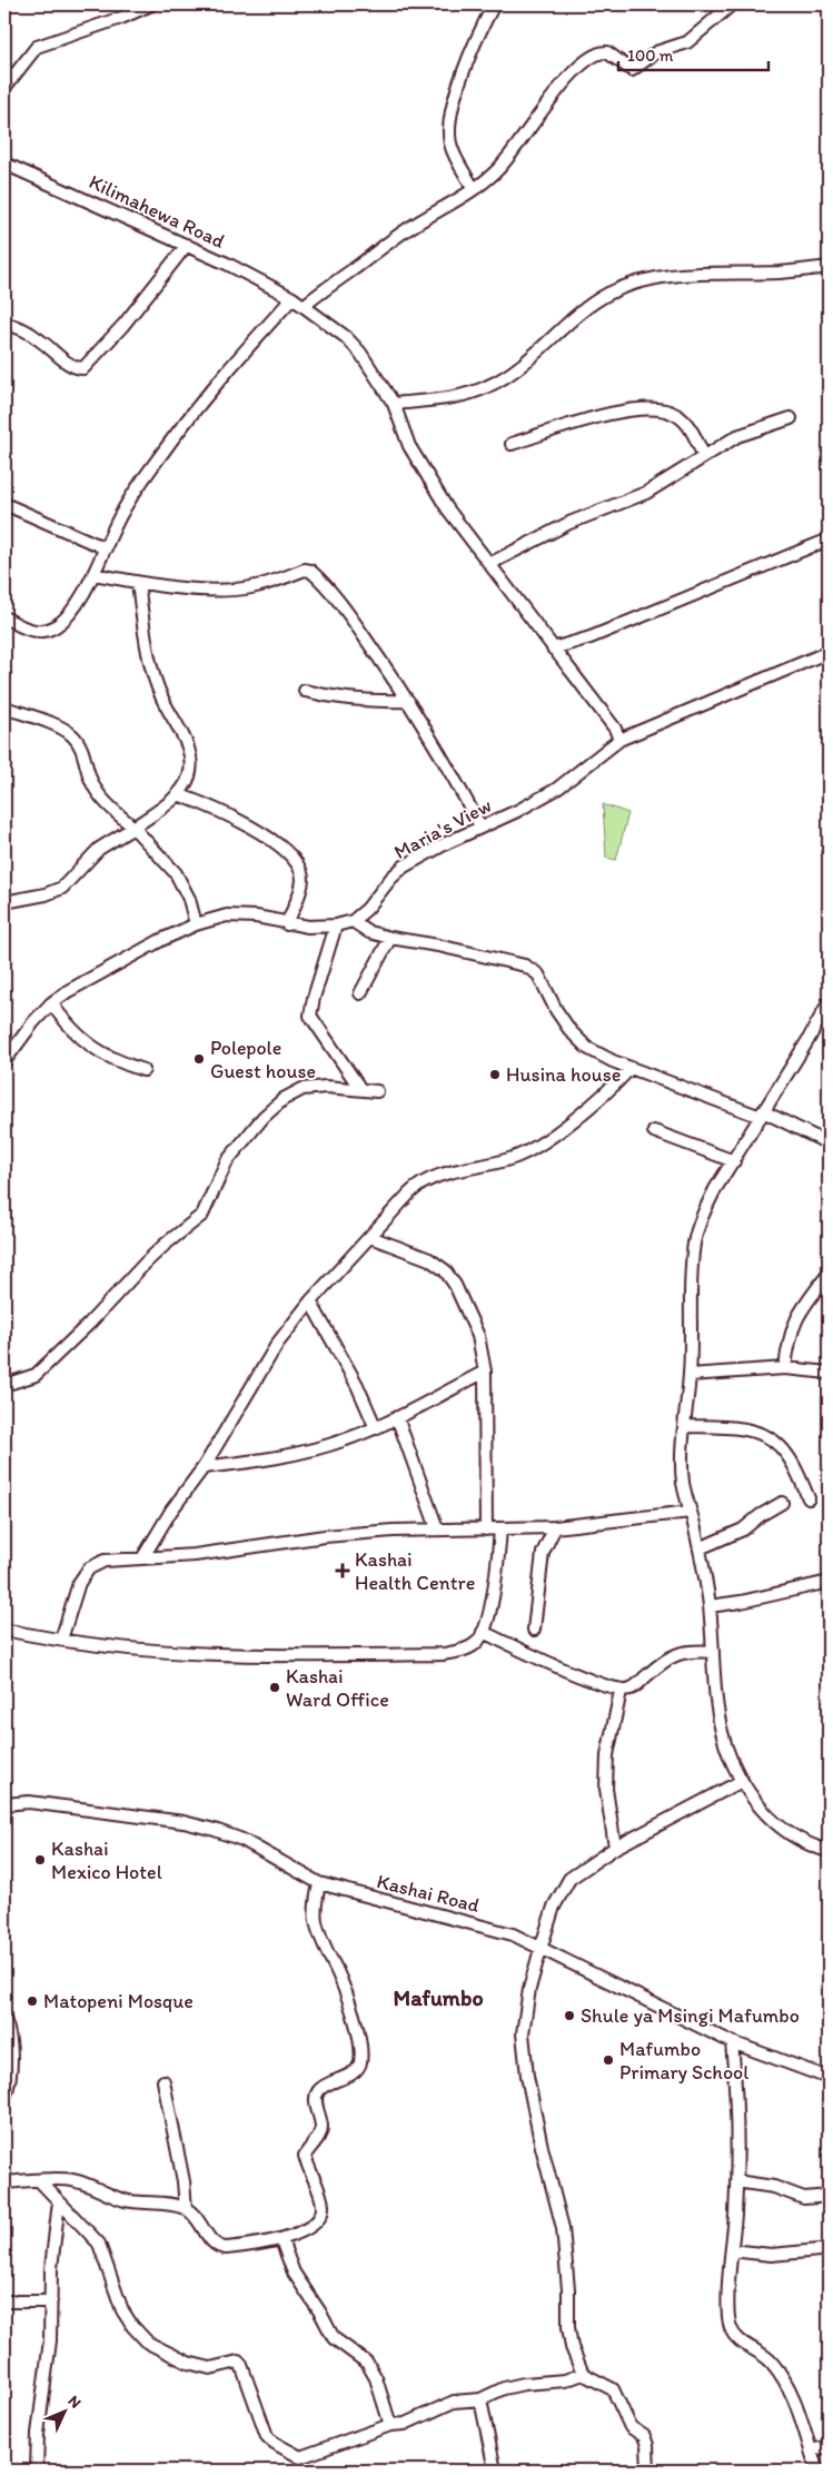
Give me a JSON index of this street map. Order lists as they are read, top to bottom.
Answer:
{
  "streets": {
    "street": ["Kilimahewa Road", "Maria's View", "Kashai Road"]
  },
  "crossings": [
    ["Kilimahewa Road", "Maria's View"]
  ],
  "districts": ["Mafumbo"],
  "places": {
    "other": [
      "Polepole Guest house",
      "Husina house",
      "Kashai Ward Office",
      "Kashai Mexico Hotel",
      "Matopeni Mosque",
      "Shule ya Msingi Mafumbo",
      "Mafumbo Primary School"
    ],
    "health": ["Kashai Health Centre"]
  },
  "scale_bar": "100 m",
  "north": "top right"
}
